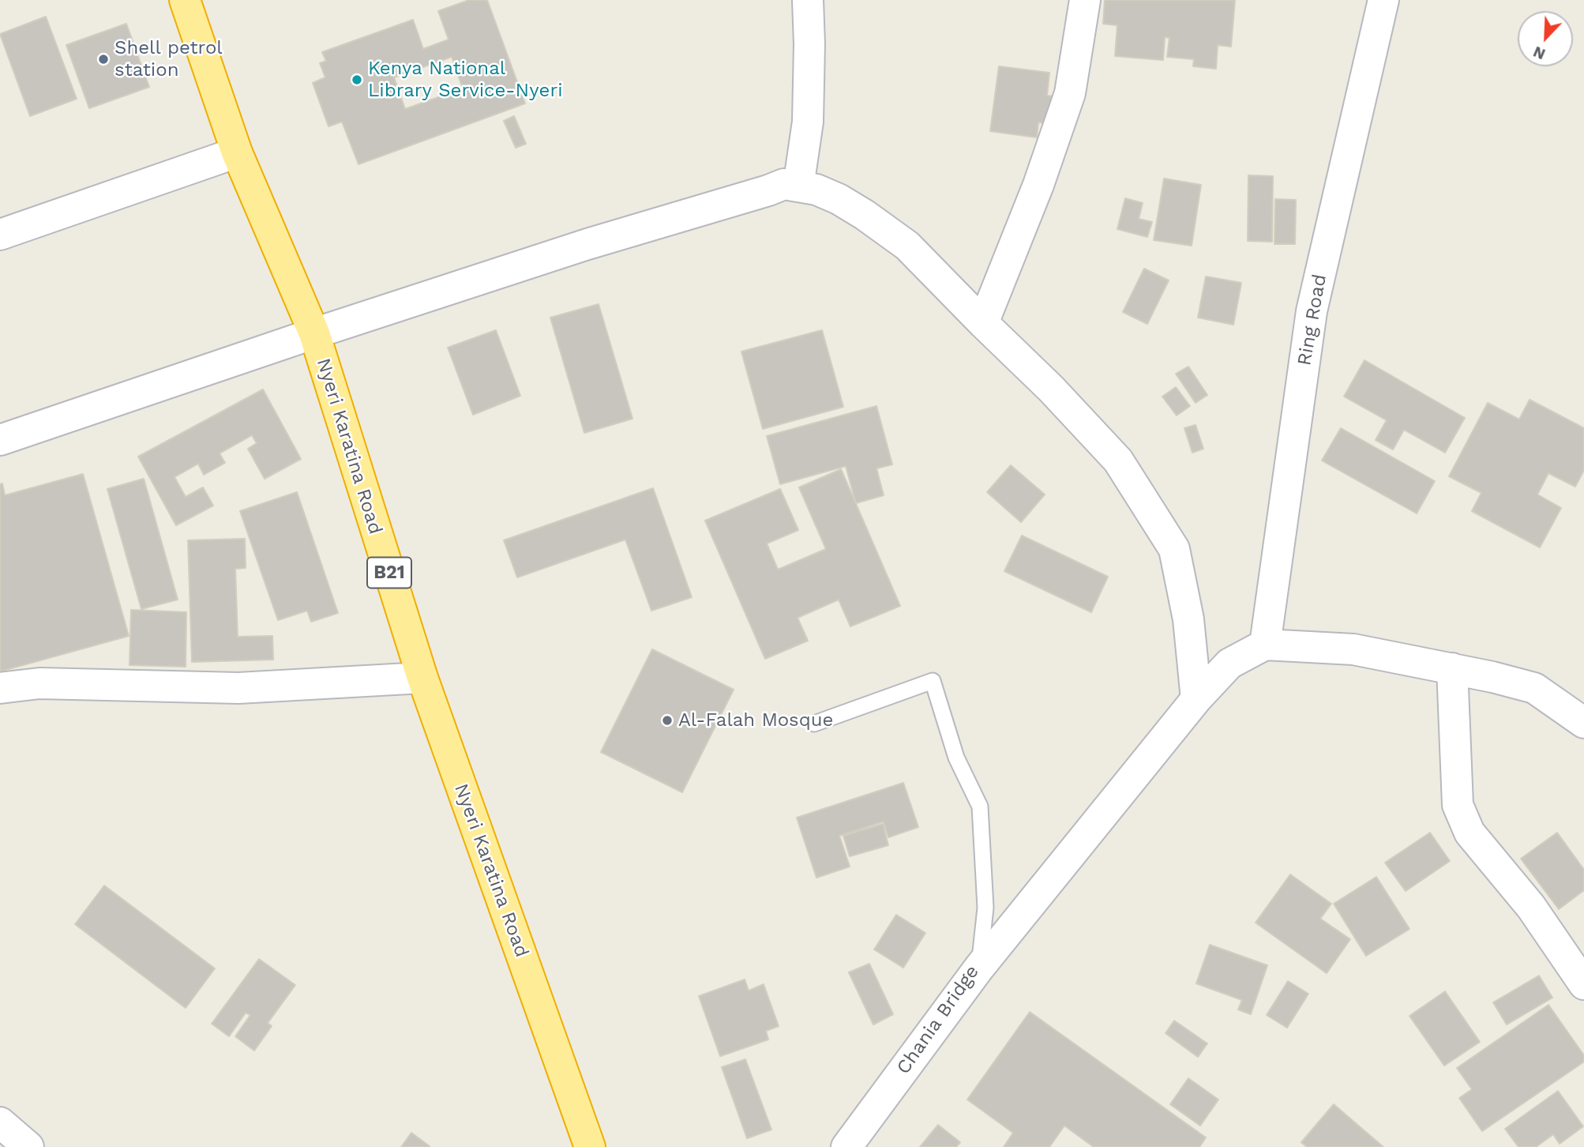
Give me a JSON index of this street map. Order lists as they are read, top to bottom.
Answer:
{
  "streets": {
    "highway": ["Nyeri Karatina Road", "B21"],
    "street": ["Ring Road", "Chania Bridge"]
  },
  "places": ["Shell petrol station", "Kenya National Library Service-Nyeri", "Al-Falah Mosque"],
  "north": "bottom left"
}
